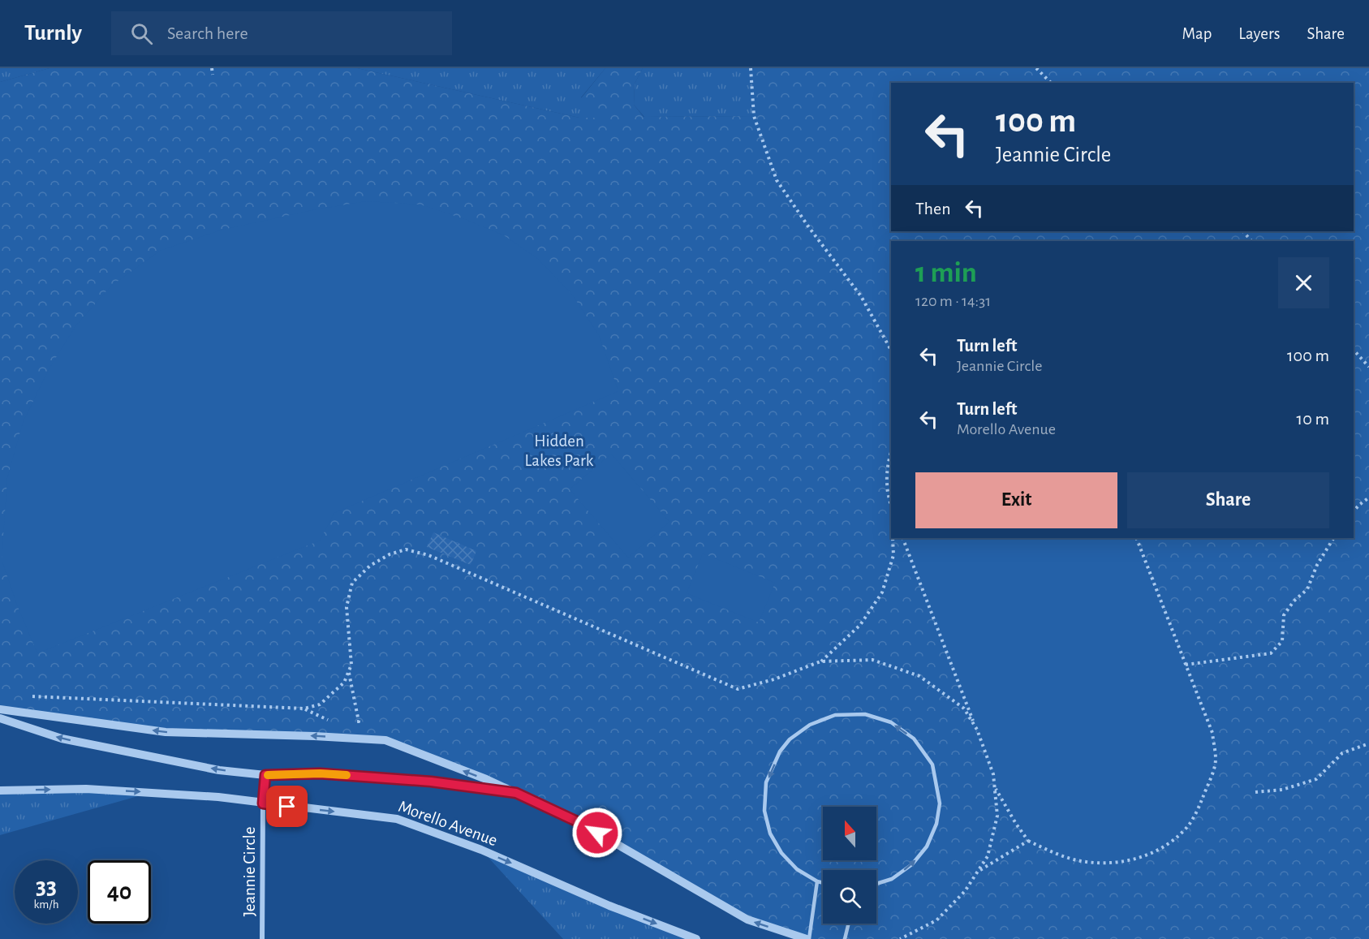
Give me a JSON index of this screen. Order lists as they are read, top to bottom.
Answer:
{
  "streets": {
    "street": ["Morello Avenue", "Jeannie Circle"]
  },
  "crossings": [
    ["Morello Avenue", "Jeannie Circle"]
  ],
  "parks": ["Hidden Lakes Park"],
  "north": "top",
  "page": {
    "header": "Turnly",
    "search": "Search here",
    "nav": ["Map", "Layers", "Share"],
    "turn": ["100 m", "Jeannie Circle"],
    "then": "Then",
    "heading": ["1 min", "120 m · 14:31"],
    "list": [
      {
        "name": "Turn left",
        "note": "Jeannie Circle",
        "value": "100 m"
      },
      {
        "name": "Turn left",
        "note": "Morello Avenue",
        "value": "10 m"
      }
    ],
    "buttons": ["Exit", "Share"],
    "speed": "33 km/h",
    "limit": "40"
  }
}
